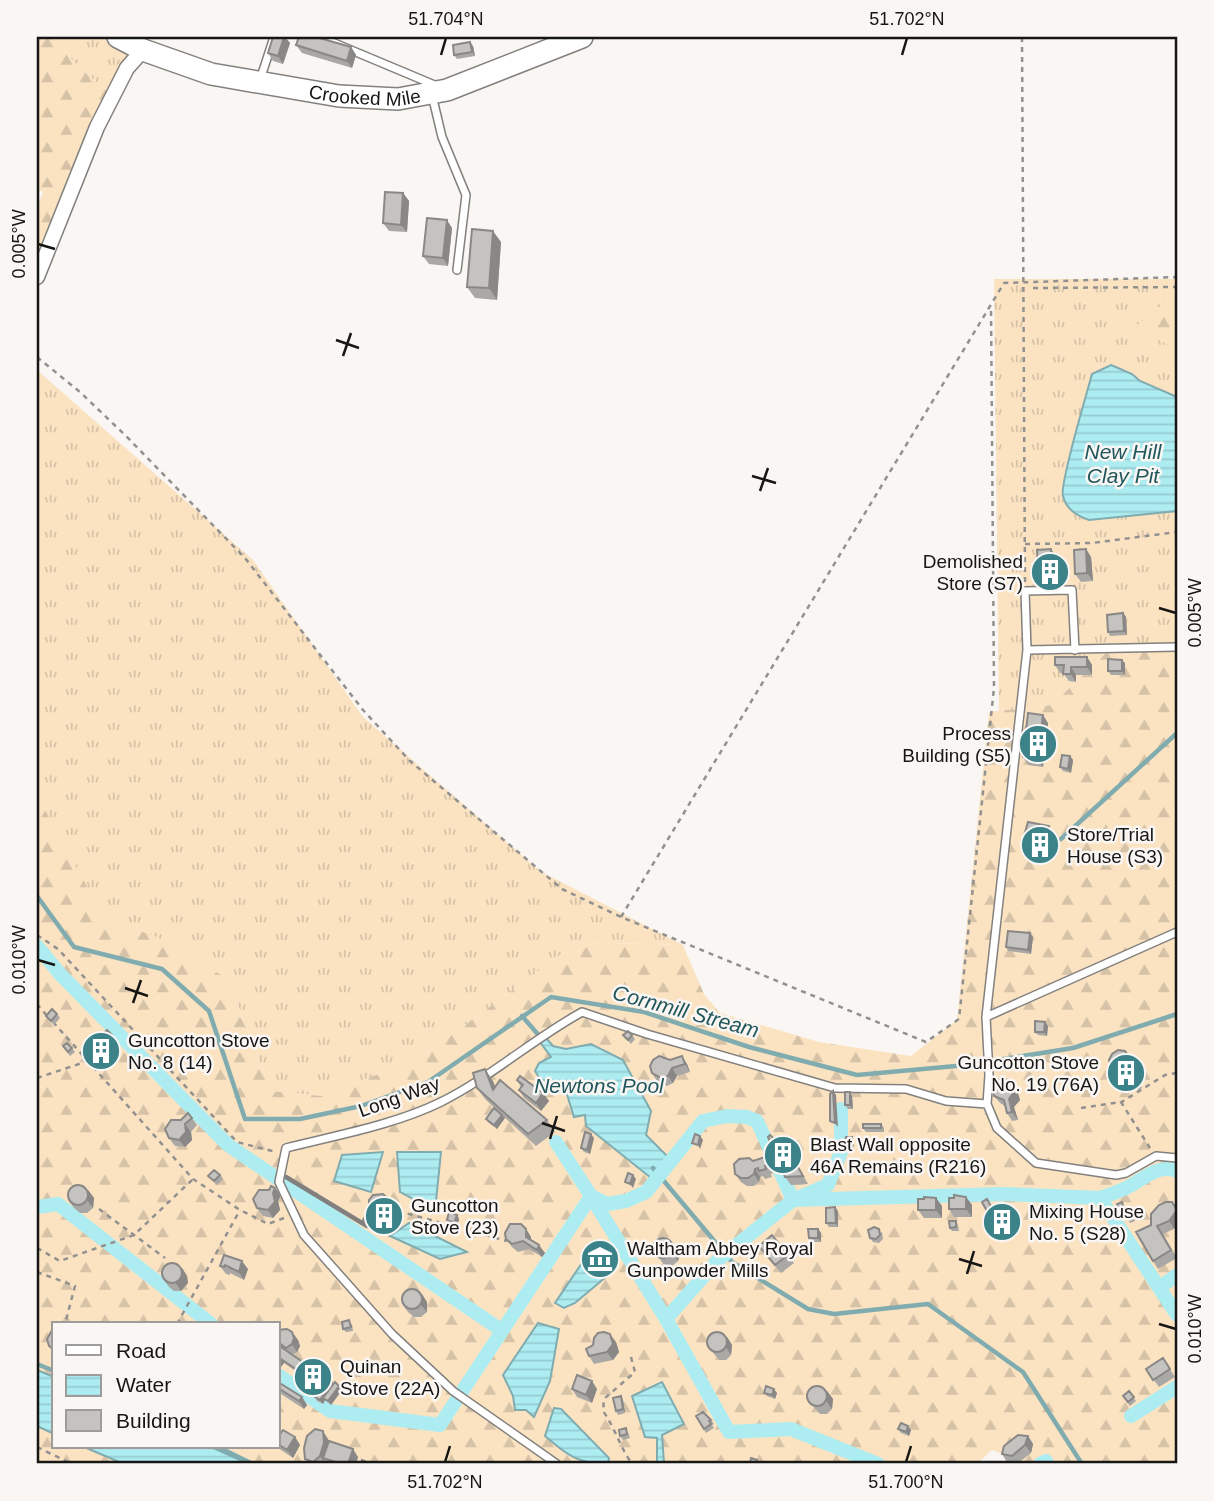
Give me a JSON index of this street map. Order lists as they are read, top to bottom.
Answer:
{
  "streets": {
    "main road": ["Crooked Mile"],
    "lane": ["Long Way"]
  },
  "water": ["New Hill Clay Pit", "Cornmill Stream", "Newtons Pool"],
  "places": {
    "building": [
      "Demolished Store (S7)",
      "Process Building (S5)",
      "Store/Trial House (S3)",
      "Guncotton Stove No. 8 (14)",
      "Guncotton Stove No. 19 (76A)",
      "Blast Wall opposite 46A Remains (R216)",
      "Guncotton Stove (23)",
      "Mixing House No. 5 (S28)",
      "Quinan Stove (22A)"
    ],
    "museum": ["Waltham Abbey Royal Gunpowder Mills"]
  },
  "legend": ["Road", "Water", "Building"],
  "coordinates": [
    "51.704°N",
    "51.702°N",
    "0.005°W",
    "0.010°W",
    "51.700°N"
  ]
}
